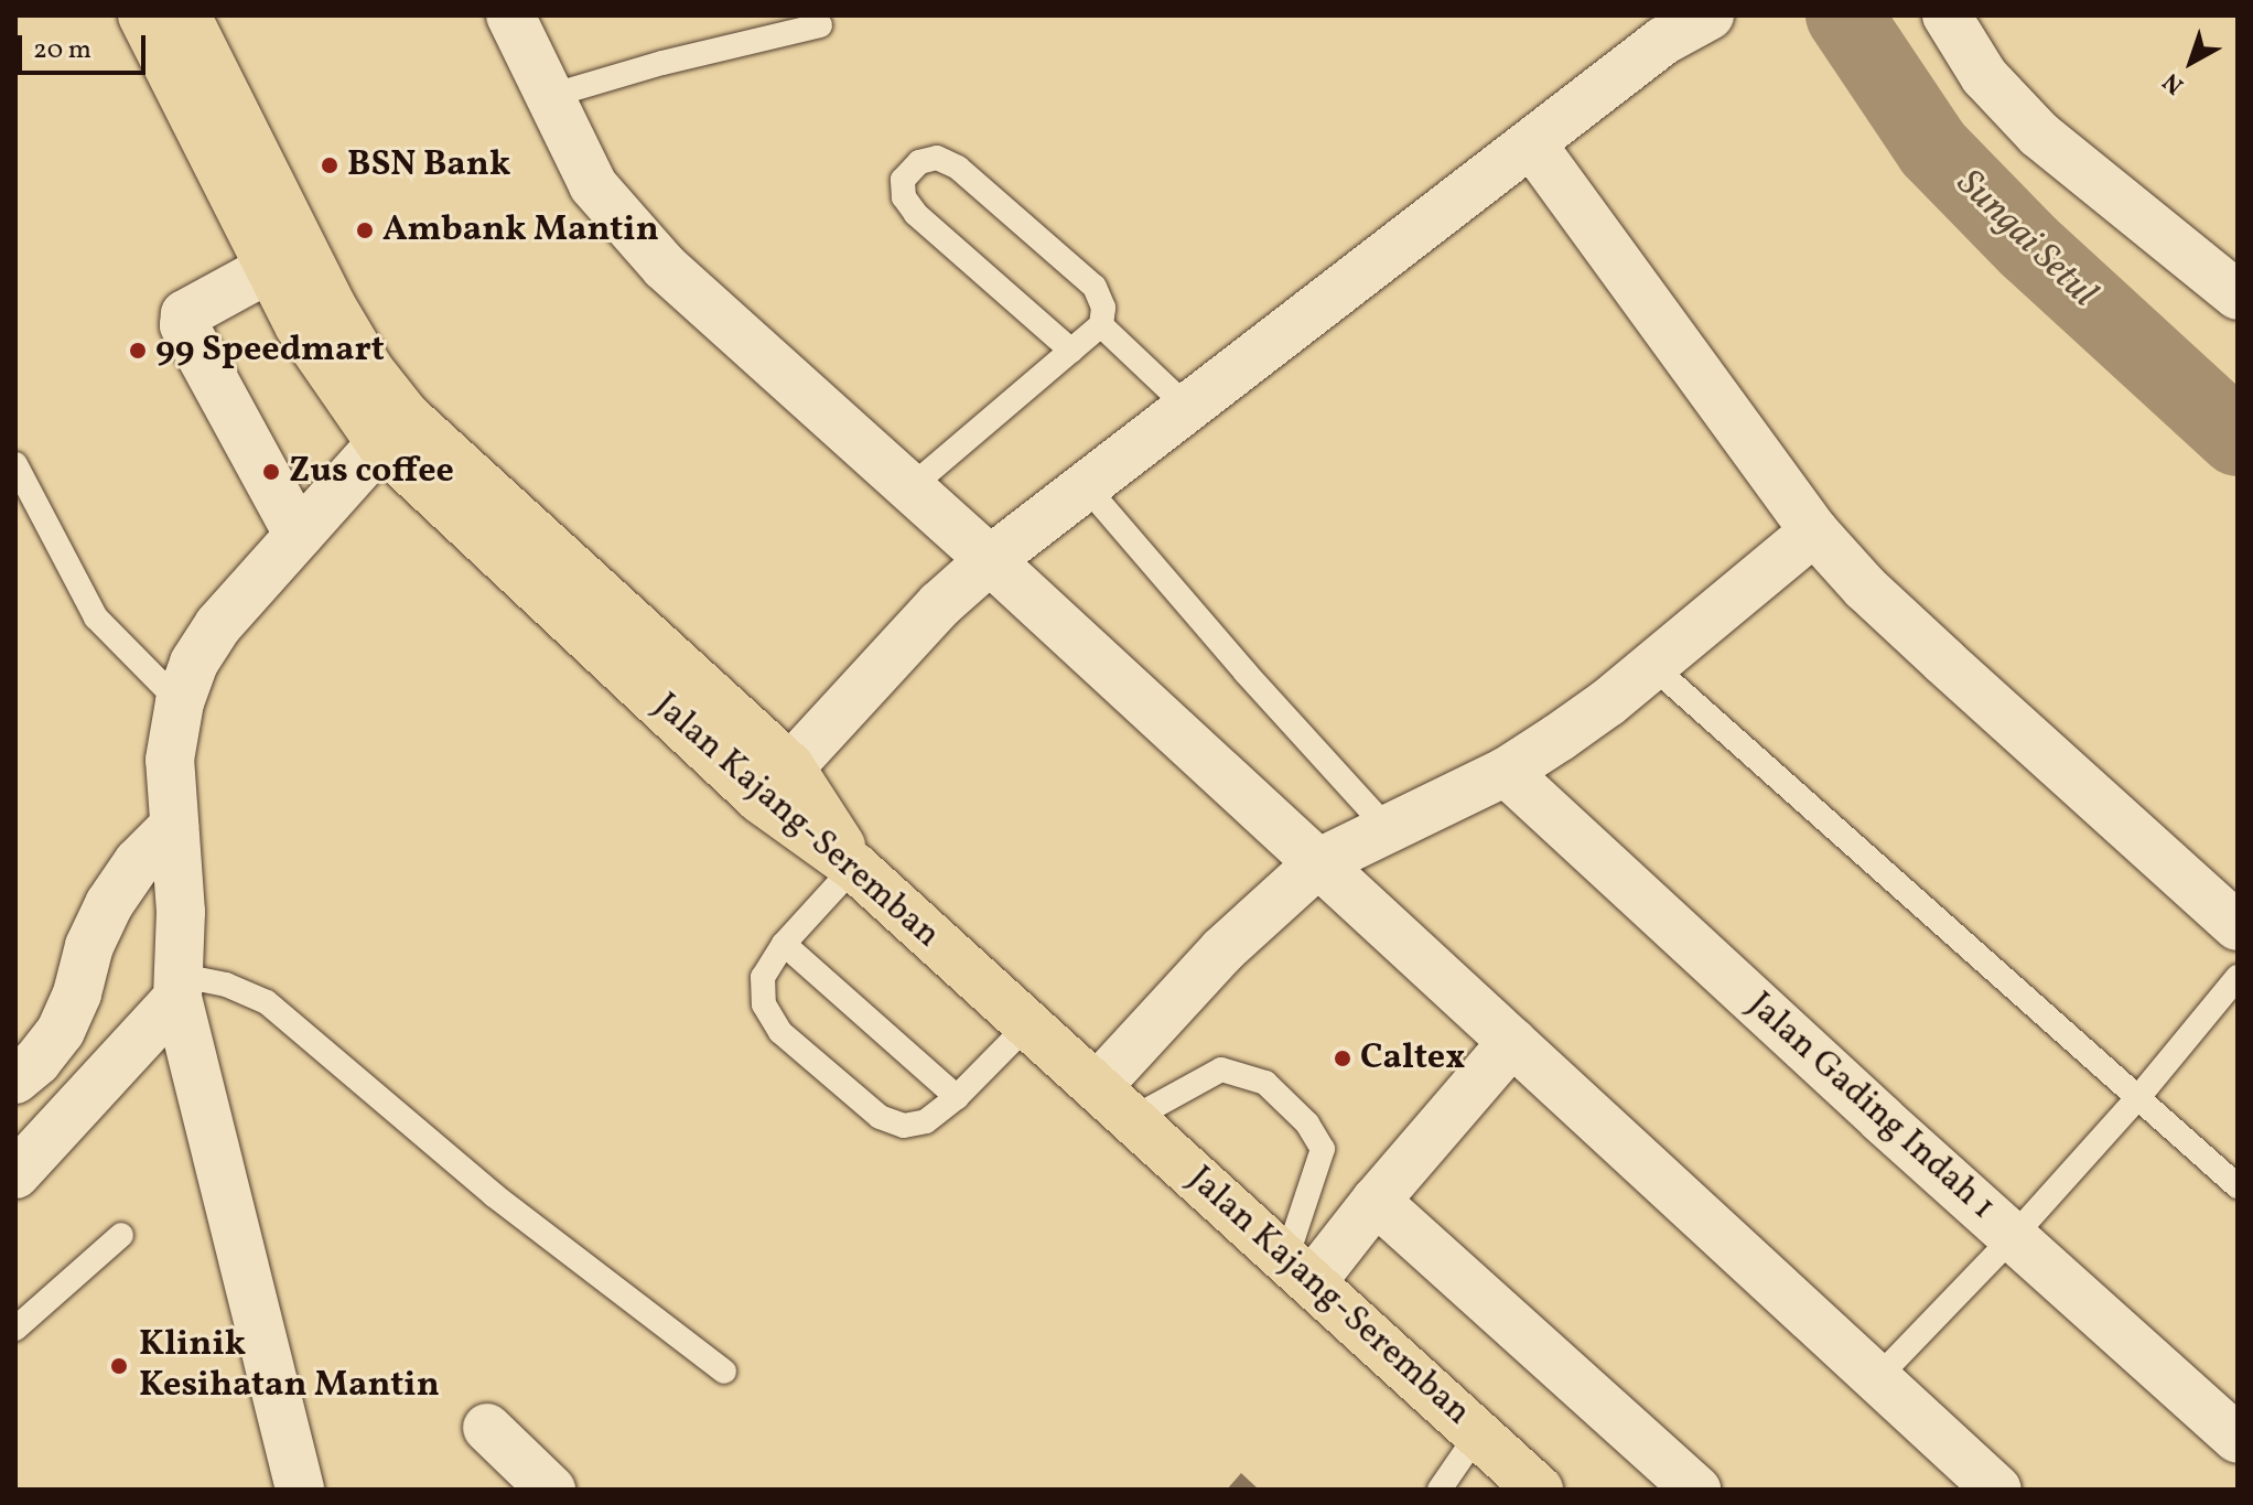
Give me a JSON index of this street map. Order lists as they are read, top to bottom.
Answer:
{
  "streets": {
    "main road": ["Jalan Kajang-Seremban"],
    "street": ["Jalan Gading Indah 1"]
  },
  "water": ["Sungai Setul"],
  "places": [
    "BSN Bank",
    "Ambank Mantin",
    "99 Speedmart",
    "Zus coffee",
    "Caltex",
    "Klinik Kesihatan Mantin"
  ],
  "scale_bar": "20 m",
  "north": "bottom left"
}
